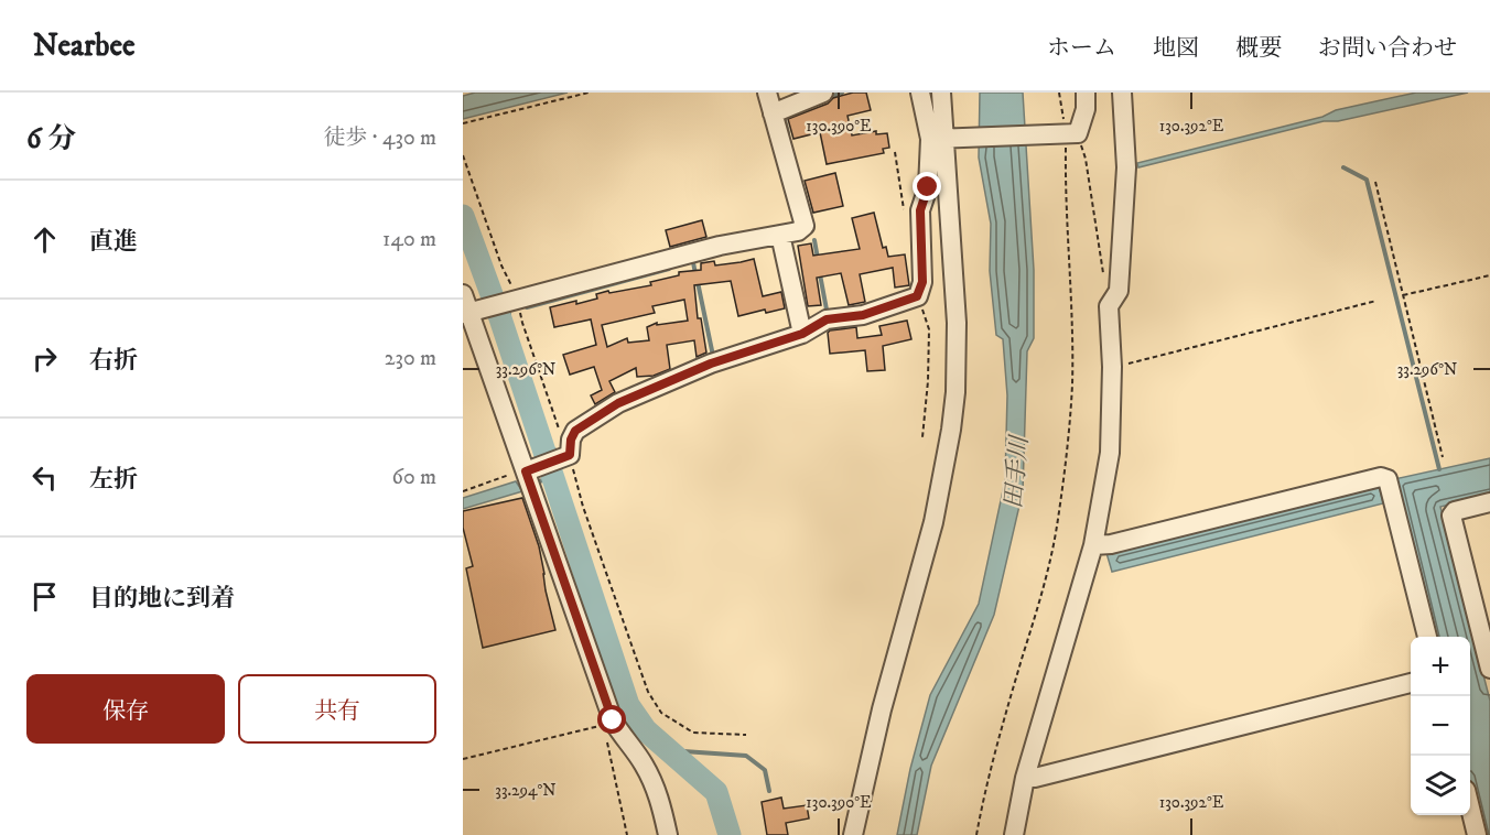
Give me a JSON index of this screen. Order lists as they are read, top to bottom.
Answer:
{
  "water": ["田手川"],
  "page": {
    "header": "Nearbee",
    "nav": [
      "ホーム",
      "地図",
      "概要",
      "お問い合わせ"
    ],
    "heading": ["6 分", "徒歩 · 430 m"],
    "list": [
      ["直進", "140 m"],
      ["右折", "230 m"],
      ["左折", "60 m"],
      "目的地に到着"
    ],
    "map_buttons": ["+", "−"],
    "buttons": ["保存", "共有"]
  },
  "coordinates": [
    "130.390°E",
    "130.392°E",
    "33.296°N",
    "33.294°N"
  ]
}
